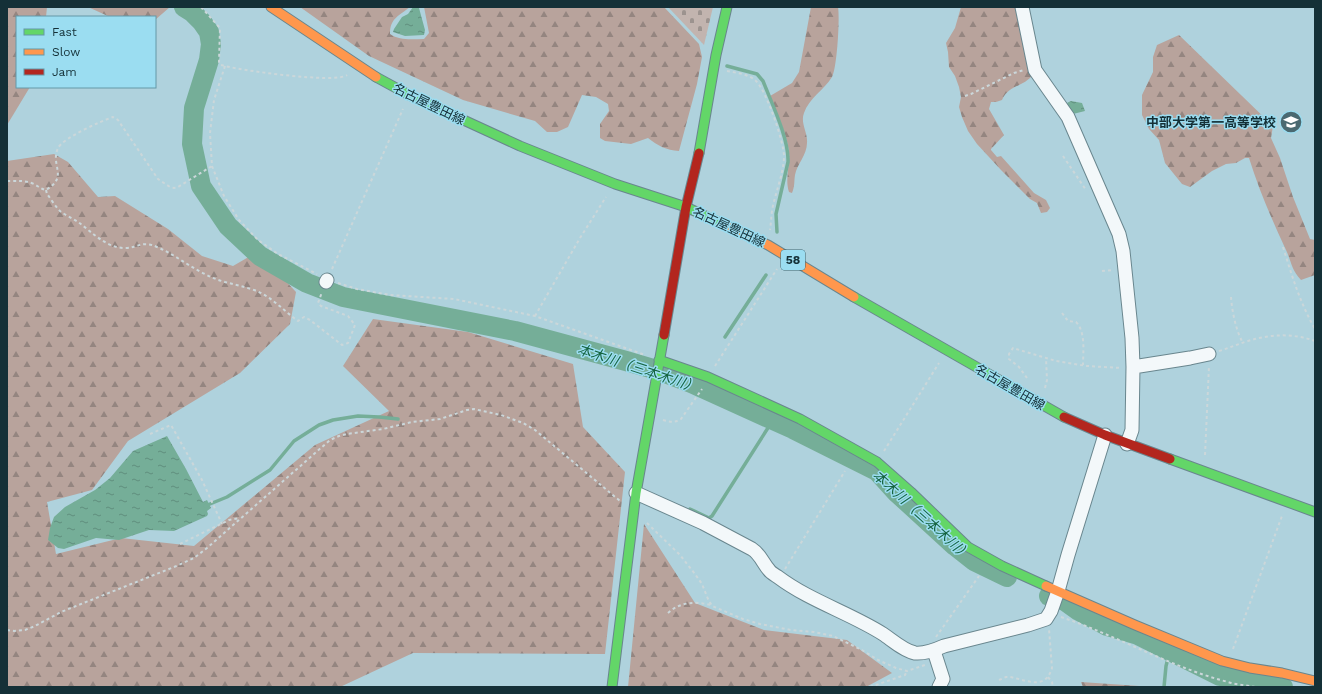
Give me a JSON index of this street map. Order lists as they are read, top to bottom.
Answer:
{
  "streets": {
    "street": ["名古屋豊田線", "58"]
  },
  "water": ["本木川（三本木川）"],
  "places": {
    "school or university": ["中部大学第一高等学校"]
  },
  "legend": ["Fast", "Slow", "Jam"]
}
